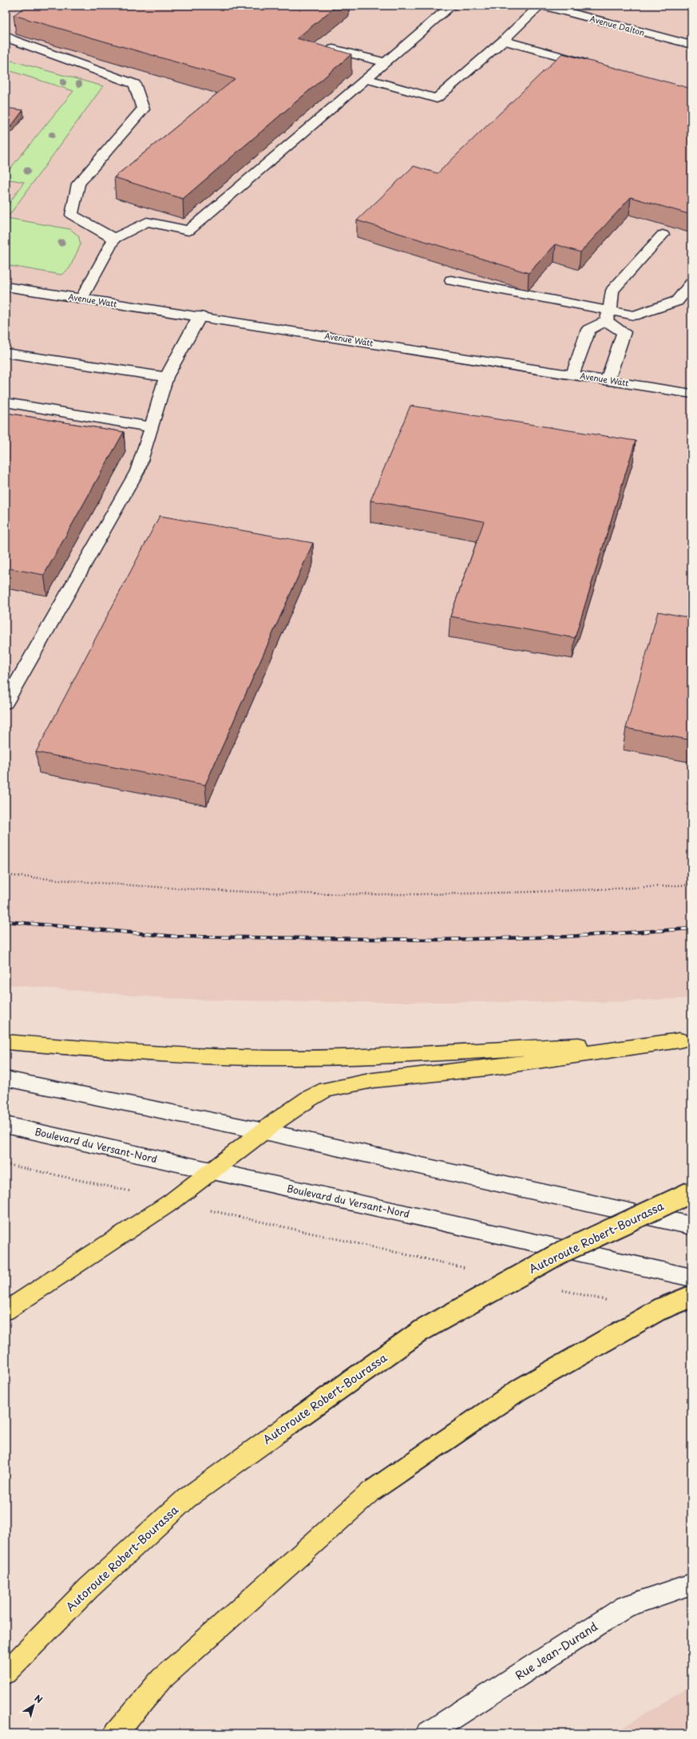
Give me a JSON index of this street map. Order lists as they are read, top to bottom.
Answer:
{
  "streets": {
    "highway": ["Autoroute Robert-Bourassa"],
    "street": [
      "Avenue Dalton",
      "Avenue Watt",
      "Boulevard du Versant-Nord",
      "Rue Jean-Durand"
    ]
  },
  "north": "top right"
}
